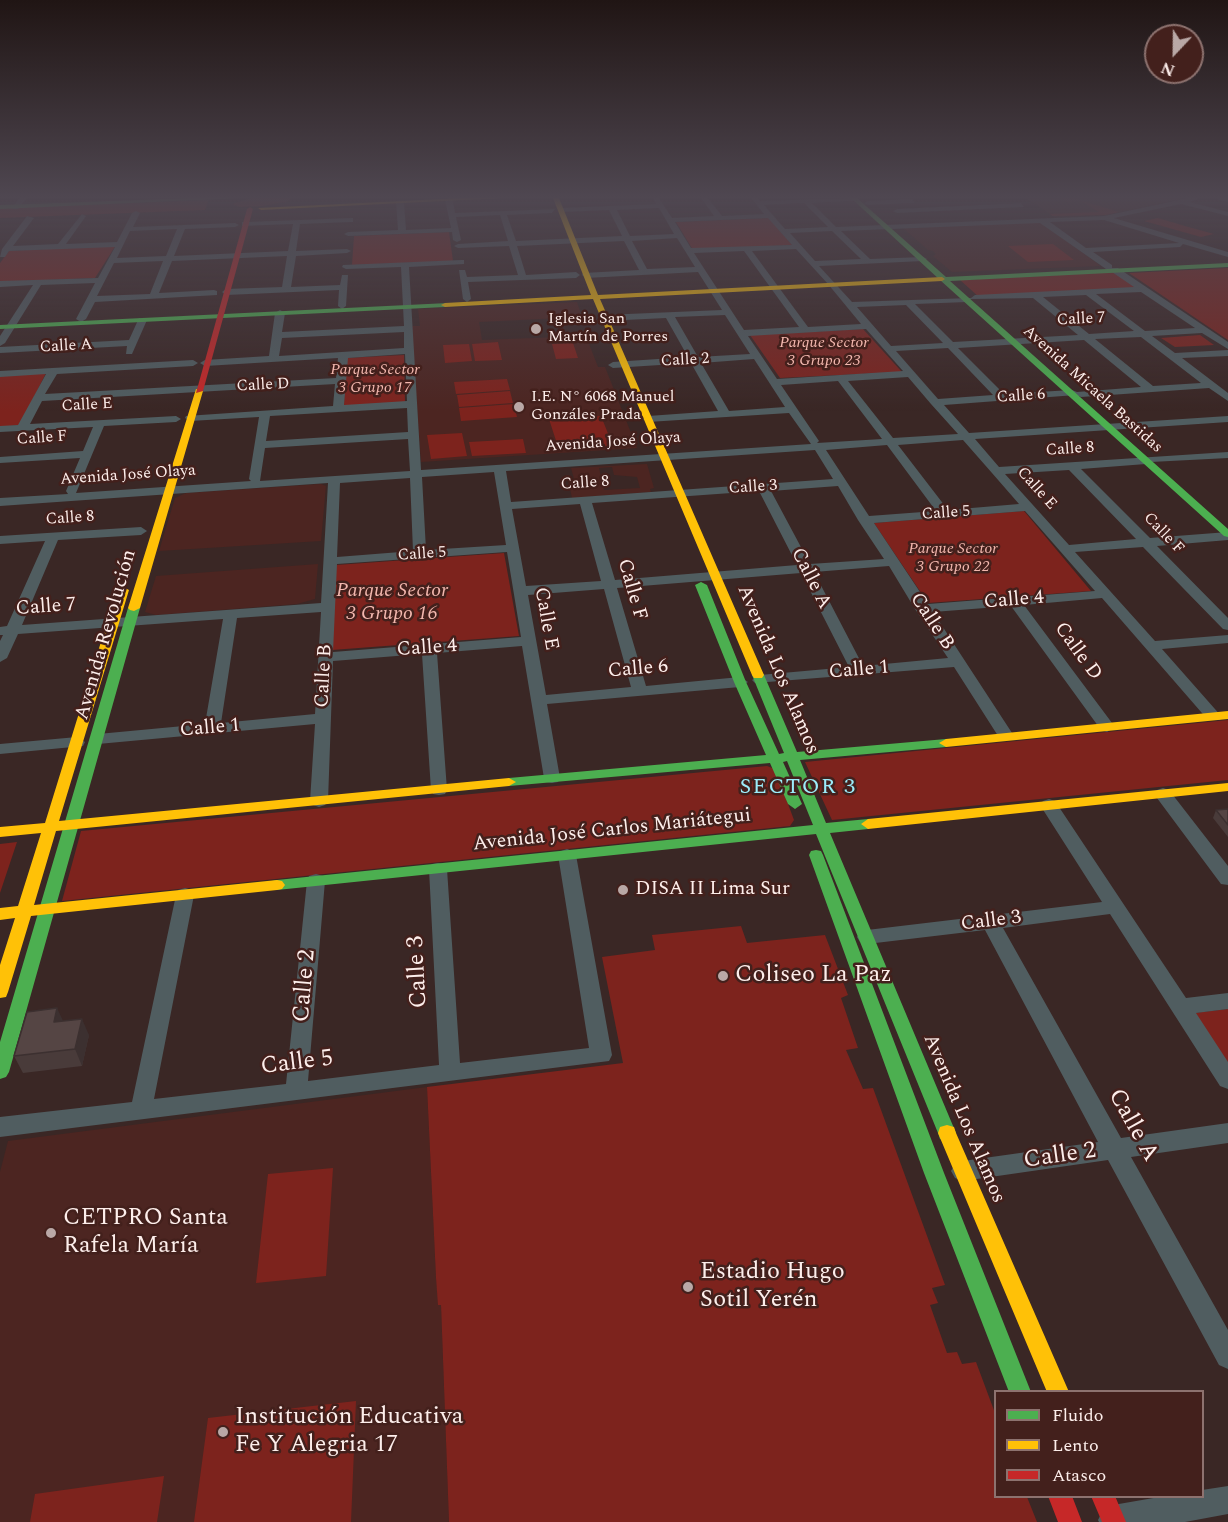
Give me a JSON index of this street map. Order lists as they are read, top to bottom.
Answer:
{
  "streets": {
    "street": [
      "Calle 7",
      "Calle A",
      "Calle 2",
      "Calle D",
      "Avenida Micaela Bastidas",
      "Calle 6",
      "Calle E",
      "Calle F",
      "Avenida José Olaya",
      "Calle 8",
      "Calle 3",
      "Calle 5",
      "Calle 4",
      "Calle B",
      "Avenida Revolución",
      "Avenida Los Alamos",
      "Calle 1",
      "Avenida José Carlos Mariátegui"
    ]
  },
  "crossings": [
    ["Calle 7", "Avenida Micaela Bastidas"],
    ["Calle 7", "Calle E"],
    ["Calle 7", "Avenida Revolución"],
    ["Calle A", "Calle 2"],
    ["Calle A", "Calle 3"],
    ["Calle A", "Calle 1"],
    ["Calle 2", "Calle 5"],
    ["Calle 2", "Calle B"],
    ["Calle 2", "Avenida Los Alamos"],
    ["Calle 2", "Avenida José Carlos Mariátegui"],
    ["Calle D", "Calle 4"],
    ["Calle D", "Avenida Revolución"],
    ["Avenida Micaela Bastidas", "Calle 6"],
    ["Avenida Micaela Bastidas", "Avenida José Olaya"],
    ["Avenida Micaela Bastidas", "Calle 8"],
    ["Calle 6", "Calle E"],
    ["Calle 6", "Calle F"],
    ["Calle 6", "Avenida Los Alamos"],
    ["Calle E", "Avenida José Olaya"],
    ["Calle E", "Calle 8"],
    ["Calle E", "Calle 5"],
    ["Calle E", "Calle 4"],
    ["Calle E", "Avenida Revolución"],
    ["Calle F", "Calle 8"],
    ["Avenida José Olaya", "Calle 8"],
    ["Avenida José Olaya", "Calle B"],
    ["Avenida José Olaya", "Avenida Revolución"],
    ["Avenida José Olaya", "Avenida Los Alamos"],
    ["Calle 8", "Calle 3"],
    ["Calle 8", "Avenida Revolución"],
    ["Calle 8", "Avenida Los Alamos"],
    ["Calle 3", "Calle 5"],
    ["Calle 3", "Calle B"],
    ["Calle 3", "Avenida Los Alamos"],
    ["Calle 3", "Avenida José Carlos Mariátegui"],
    ["Calle 5", "Calle B"],
    ["Calle 5", "Avenida José Carlos Mariátegui"],
    ["Calle 4", "Calle B"],
    ["Calle B", "Calle 1"],
    ["Avenida Revolución", "Calle 1"],
    ["Avenida Revolución", "Avenida José Carlos Mariátegui"],
    ["Avenida Los Alamos", "Calle 1"],
    ["Avenida Los Alamos", "Avenida José Carlos Mariátegui"]
  ],
  "districts": ["SECTOR 3"],
  "parks": [
    "Parque Sector 3 Grupo 23",
    "Parque Sector 3 Grupo 17",
    "Parque Sector 3 Grupo 22",
    "Parque Sector 3 Grupo 16"
  ],
  "places": [
    "Iglesia San Martín de Porres",
    "I.E. N° 6068 Manuel Gonzáles Prada",
    "DISA II Lima Sur",
    "Coliseo La Paz",
    "CETPRO Santa Rafela María",
    "Estadio Hugo Sotil Yerén",
    "Institución Educativa Fe Y Alegria 17"
  ],
  "legend": ["Fluido", "Lento", "Atasco"],
  "north": "bottom"
}
